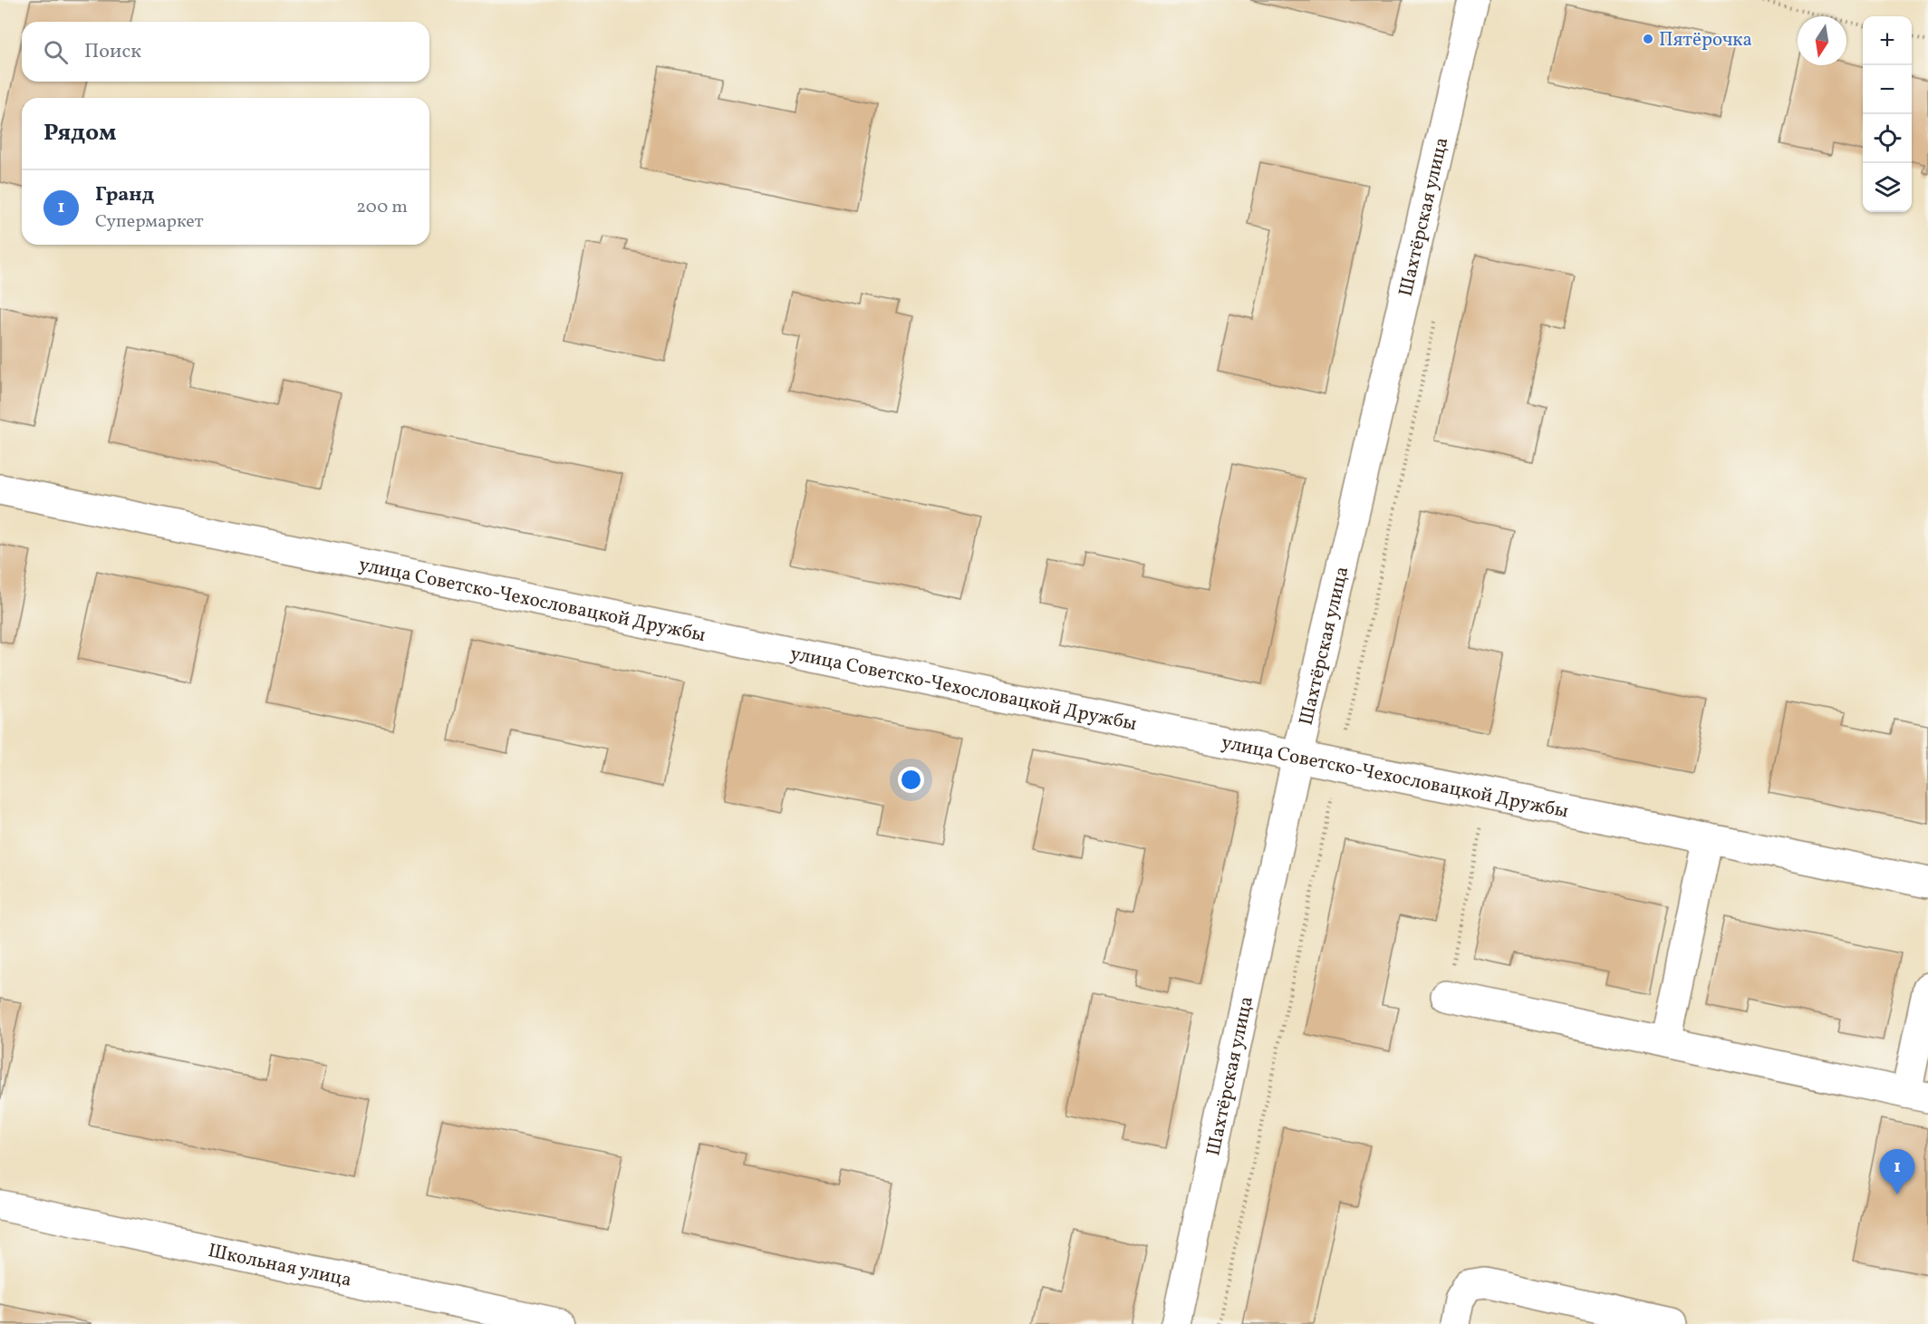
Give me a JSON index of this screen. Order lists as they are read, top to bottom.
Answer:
{
  "streets": {
    "street": ["Шахтёрская улица", "улица Советско-Чехословацкой Дружбы", "Школьная улица"]
  },
  "crossings": [
    ["Шахтёрская улица", "улица Советско-Чехословацкой Дружбы"]
  ],
  "places": ["Пятёрочка"],
  "north": "bottom",
  "page": {
    "map_buttons": ["+", "−"],
    "search": "Поиск",
    "heading": "Рядом",
    "list": [
      {
        "mark": "1",
        "name": "Гранд",
        "note": "Супермаркет",
        "value": "200 m"
      }
    ],
    "pins": "1"
  }
}
